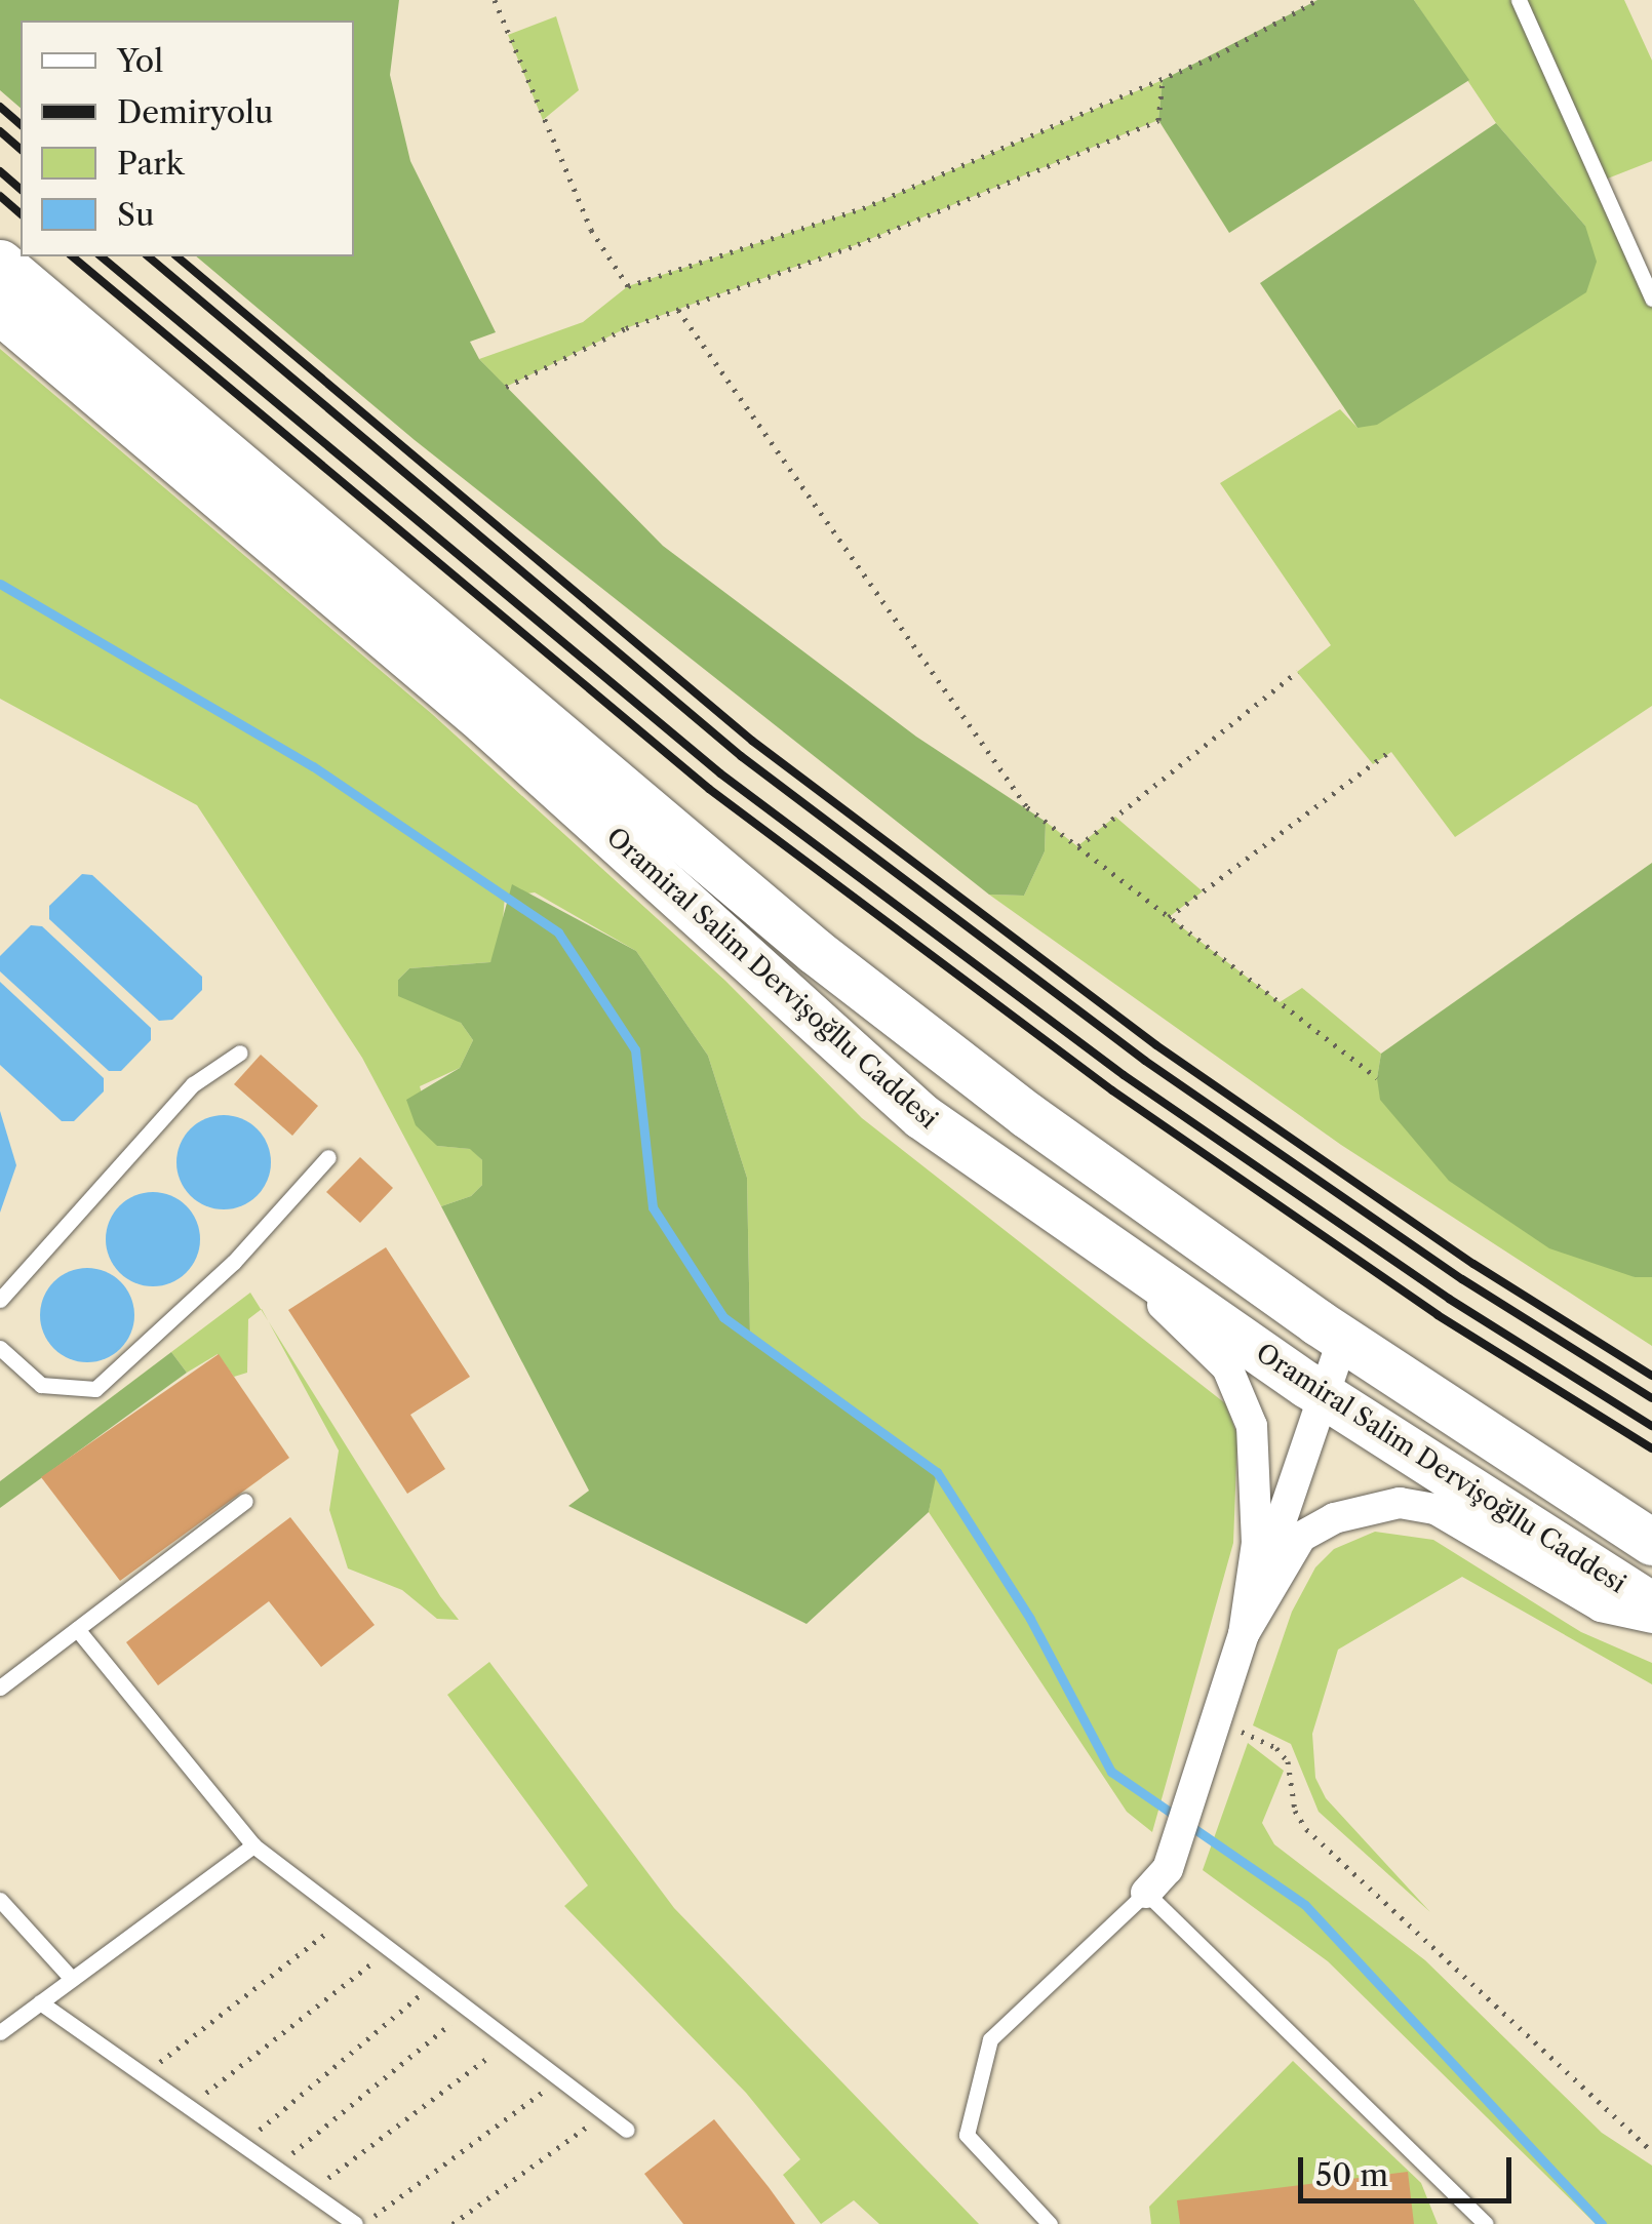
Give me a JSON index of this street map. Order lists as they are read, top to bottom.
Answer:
{
  "streets": {
    "main road": ["Oramiral Salim Dervişoğllu Caddesi"]
  },
  "legend": [
    "Yol",
    "Demiryolu",
    "Park",
    "Su"
  ],
  "scale_bar": "50 m"
}
